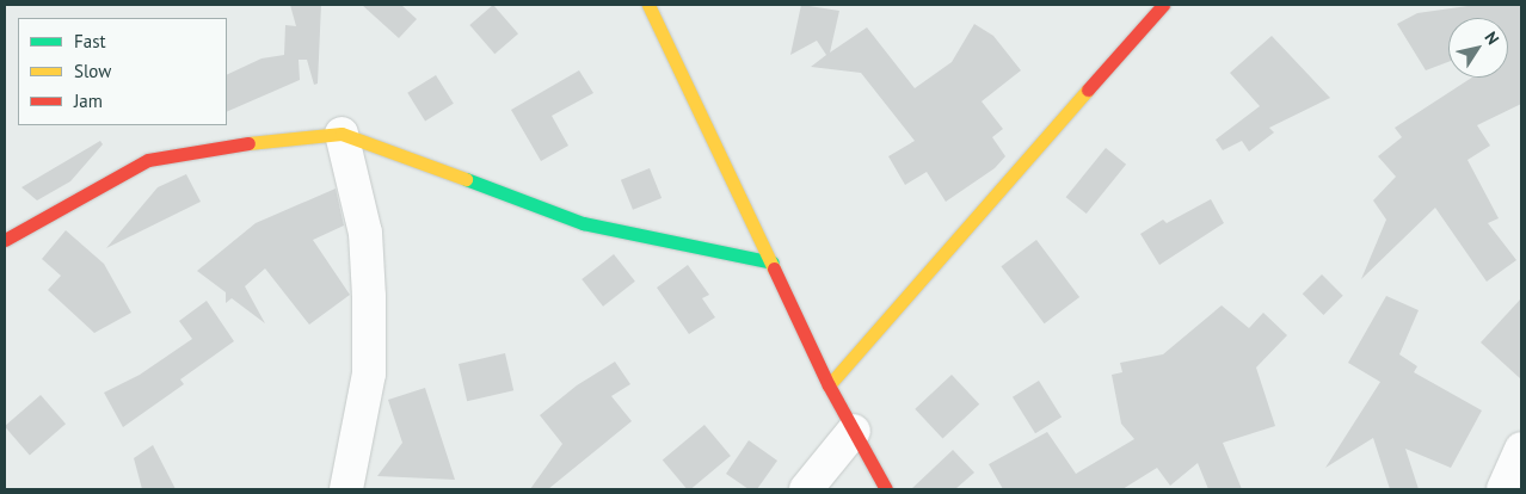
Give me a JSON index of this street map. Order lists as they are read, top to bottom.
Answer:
{
  "legend": ["Fast", "Slow", "Jam"],
  "north": "top right"
}
